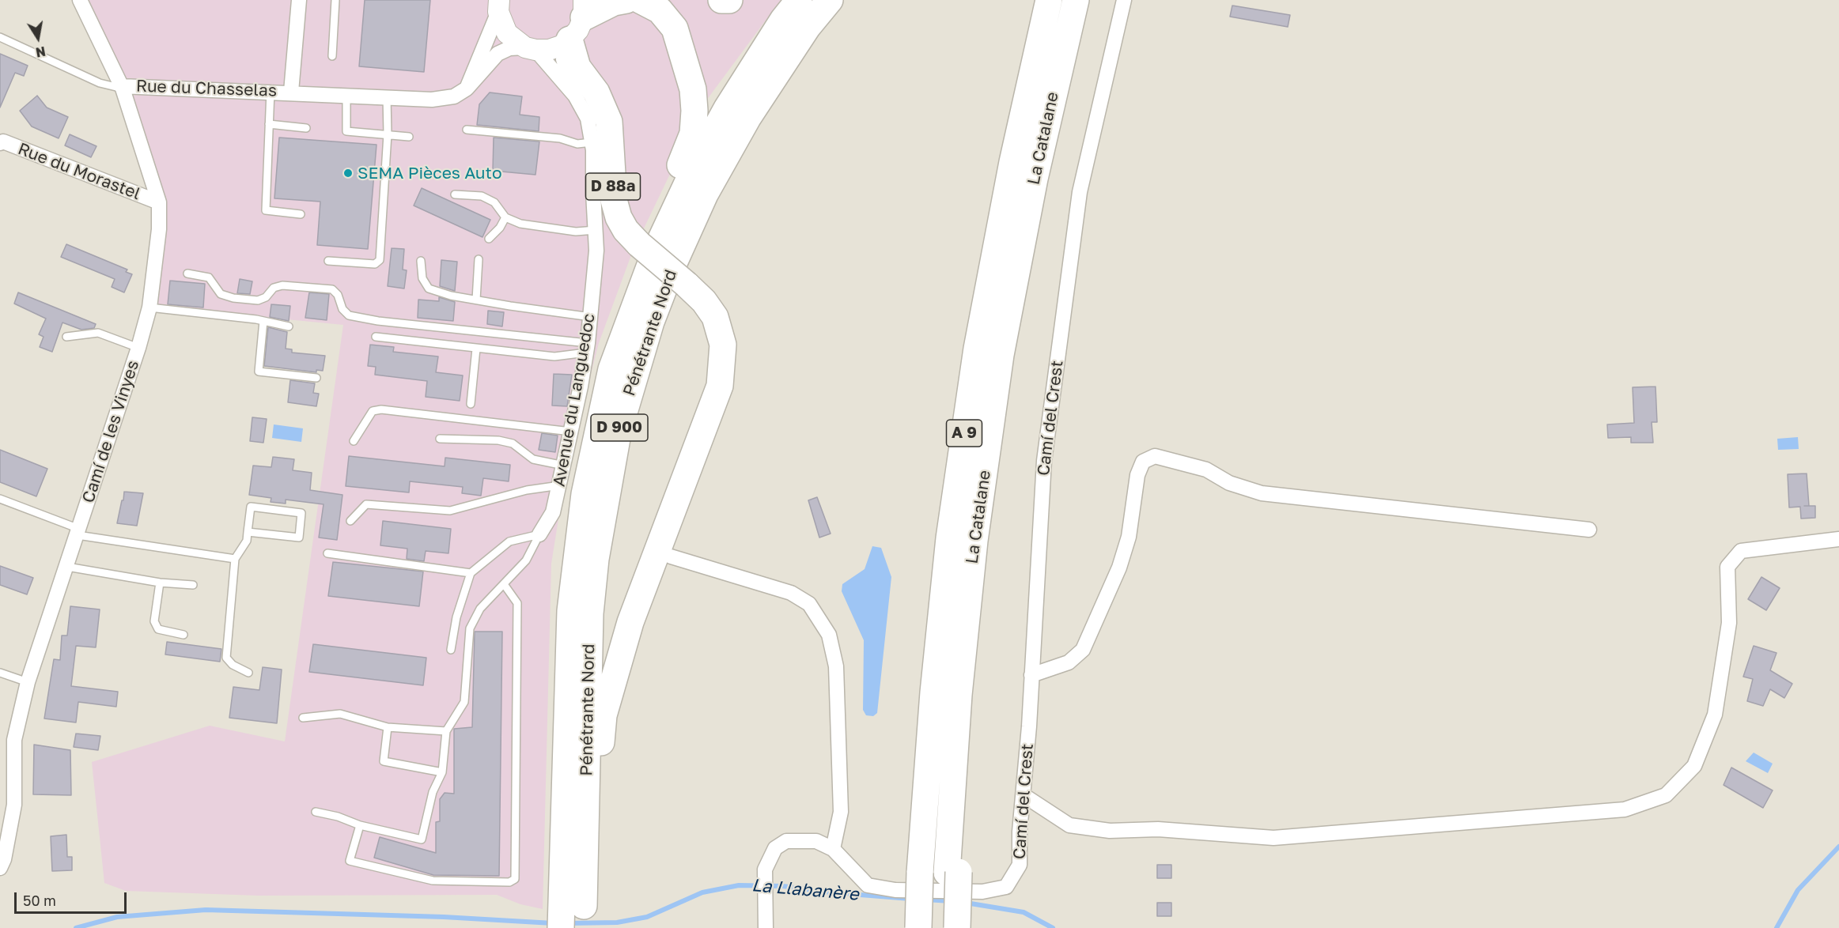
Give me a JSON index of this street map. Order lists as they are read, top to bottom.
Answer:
{
  "streets": {
    "highway": [
      "La Catalane",
      "D 88a",
      "Pénétrante Nord",
      "D 900",
      "A 9"
    ],
    "street": [
      "Rue du Chasselas",
      "Rue du Morastel",
      "Avenue du Languedoc",
      "Camí del Crest",
      "Camí de les Vinyes"
    ]
  },
  "crossings": [
    ["Rue du Chasselas", "Avenue du Languedoc"],
    ["Rue du Chasselas", "Camí de les Vinyes"],
    ["Rue du Morastel", "Camí de les Vinyes"],
    ["D 88a", "Pénétrante Nord"],
    ["D 88a", "Avenue du Languedoc"]
  ],
  "water": ["La Llabanère"],
  "places": ["SEMA Pièces Auto"],
  "scale_bar": "50 m",
  "north": "bottom"
}
